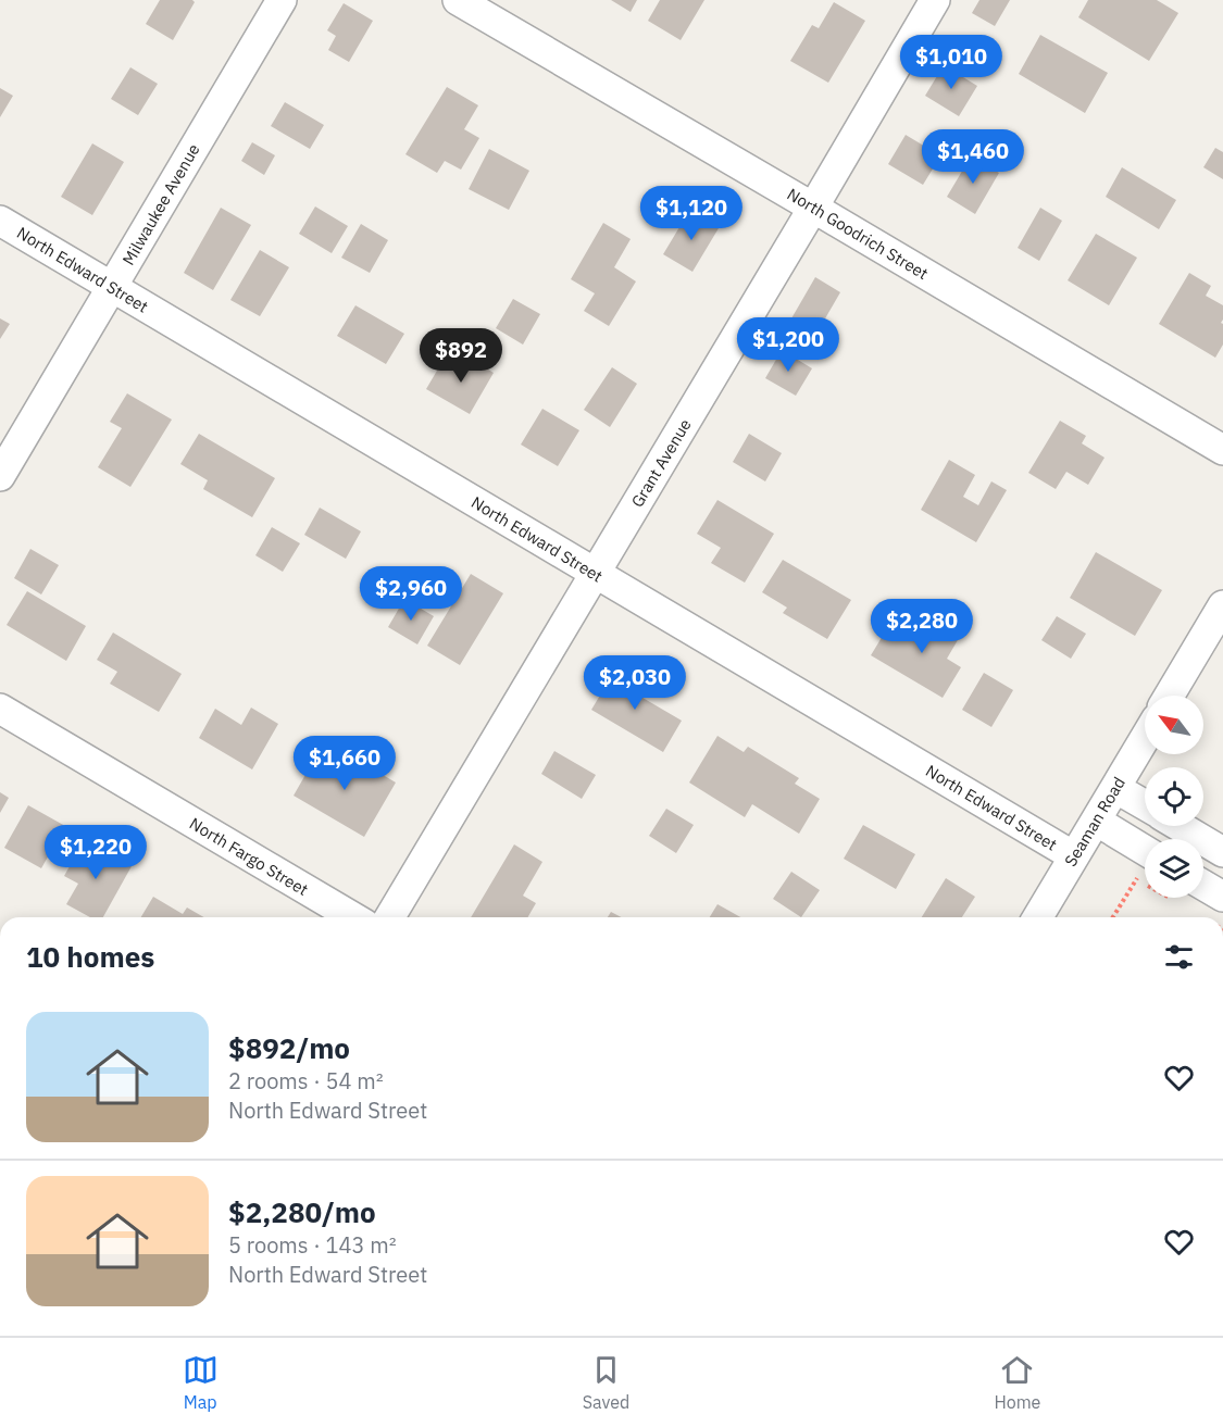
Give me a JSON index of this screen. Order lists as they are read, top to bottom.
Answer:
{
  "streets": {
    "street": [
      "Milwaukee Avenue",
      "North Goodrich Street",
      "North Edward Street",
      "Grant Avenue",
      "Seaman Road",
      "North Fargo Street"
    ]
  },
  "crossings": [
    ["Milwaukee Avenue", "North Edward Street"],
    ["North Goodrich Street", "Grant Avenue"],
    ["North Edward Street", "Grant Avenue"],
    ["North Edward Street", "Seaman Road"]
  ],
  "north": "top left",
  "page": {
    "price": [
      "$1,010",
      "$1,460",
      "$1,120",
      "$1,200",
      "$892",
      "$2,960",
      "$2,280",
      "$2,030",
      "$1,660",
      "$1,220"
    ],
    "heading": "10 homes",
    "list": [
      {
        "name": "$892/mo",
        "note": "2 rooms · 54 m² · North Edward Street"
      },
      {
        "name": "$2,280/mo",
        "note": "5 rooms · 143 m² · North Edward Street"
      }
    ],
    "tabs": ["Map", "Saved", "Home"]
  }
}
